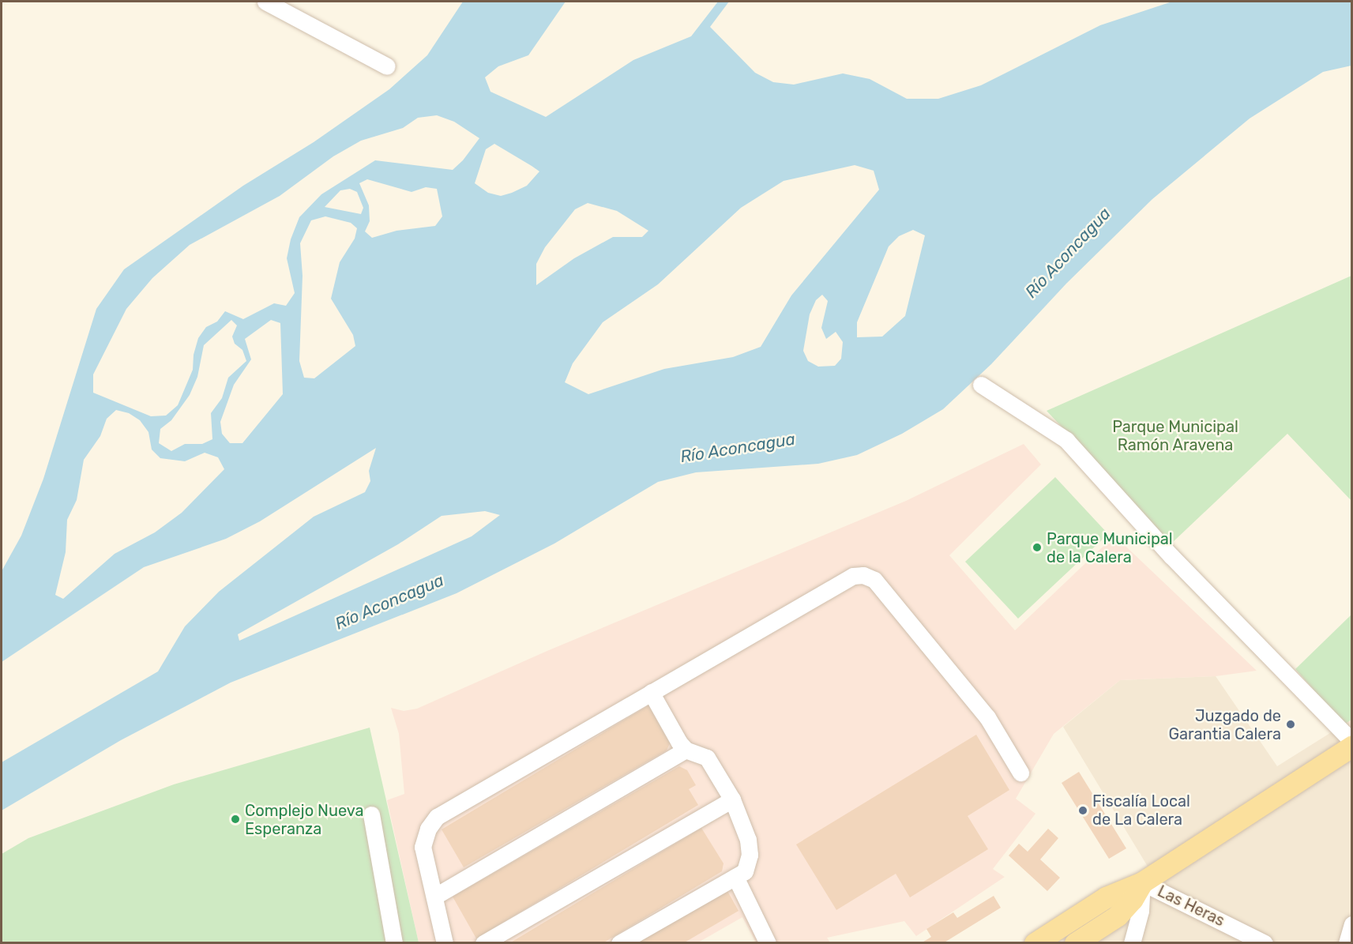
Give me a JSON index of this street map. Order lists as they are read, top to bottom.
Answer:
{
  "streets": {
    "street": ["Las Heras"]
  },
  "water": ["Río Aconcagua"],
  "parks": ["Parque Municipal Ramón Aravena"],
  "places": [
    "Parque Municipal de la Calera",
    "Juzgado de Garantia Calera",
    "Fiscalía Local de La Calera",
    "Complejo Nueva Esperanza"
  ]
}
